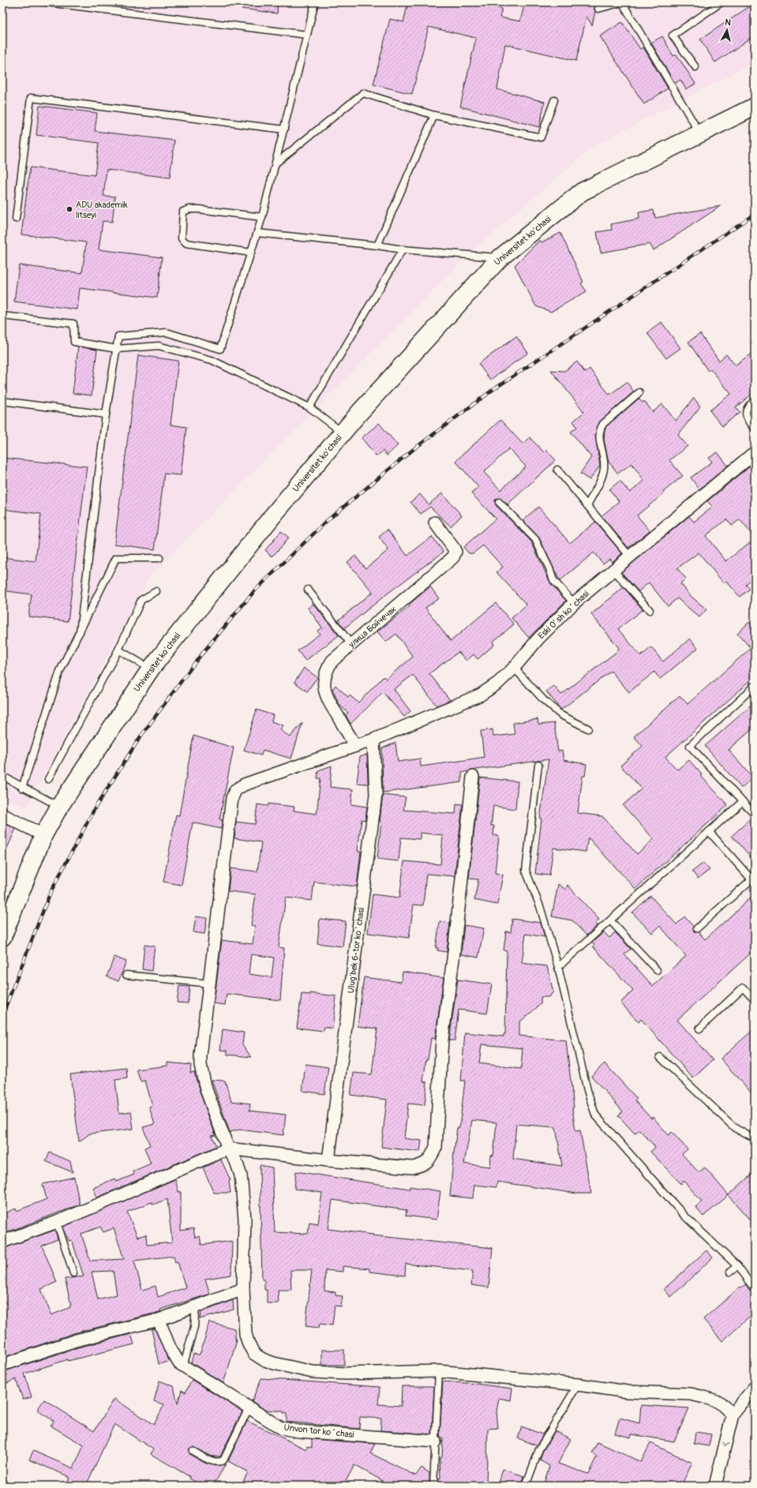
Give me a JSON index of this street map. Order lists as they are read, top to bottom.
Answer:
{
  "streets": {
    "main road": ["Universitet kо‘chasi"],
    "street": [
      "Eski Oʻsh koʻchasi",
      "улица Бойчечак",
      "Ulug‘bek 6-tor koʻchasi",
      "Unvon tor koʻchasi"
    ]
  },
  "crossings": [
    ["Eski Oʻsh koʻchasi", "улица Бойчечак"],
    ["Eski Oʻsh koʻchasi", "Ulug‘bek 6-tor koʻchasi"]
  ],
  "places": ["ADU akademik litseyi"],
  "north": "top"
}
